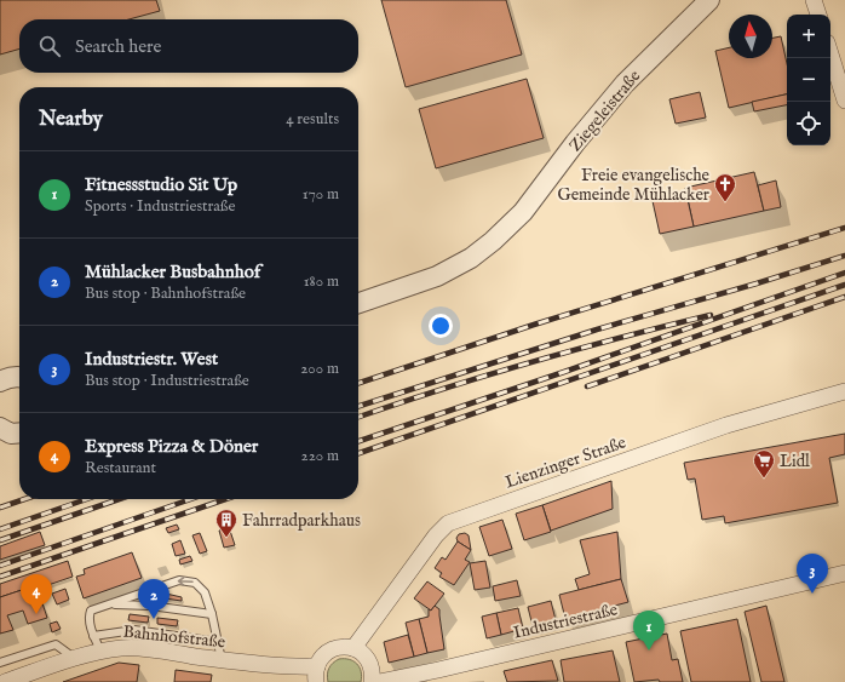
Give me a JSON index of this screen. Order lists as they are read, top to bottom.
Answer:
{
  "streets": {
    "street": [
      "Ziegeleistraße",
      "Lienzinger Straße",
      "Industriestraße",
      "Bahnhofstraße"
    ]
  },
  "places": {
    "church": ["Freie evangelische Gemeinde Mühlacker"],
    "supermarket": ["Lidl"],
    "building": ["Fahrradparkhaus"]
  },
  "north": "top",
  "page": {
    "map_buttons": ["+", "−"],
    "search": "Search here",
    "heading": ["Nearby", "4 results"],
    "list": [
      {
        "mark": "1",
        "name": "Fitnessstudio Sit Up",
        "note": "Sports · Industriestraße",
        "value": "170 m"
      },
      {
        "mark": "2",
        "name": "Mühlacker Busbahnhof",
        "note": "Bus stop · Bahnhofstraße",
        "value": "180 m"
      },
      {
        "mark": "3",
        "name": "Industriestr. West",
        "note": "Bus stop · Industriestraße",
        "value": "200 m"
      },
      {
        "mark": "4",
        "name": "Express Pizza & Döner",
        "note": "Restaurant",
        "value": "220 m"
      }
    ],
    "pins": [
      "3",
      "4",
      "2",
      "1"
    ]
  }
}
